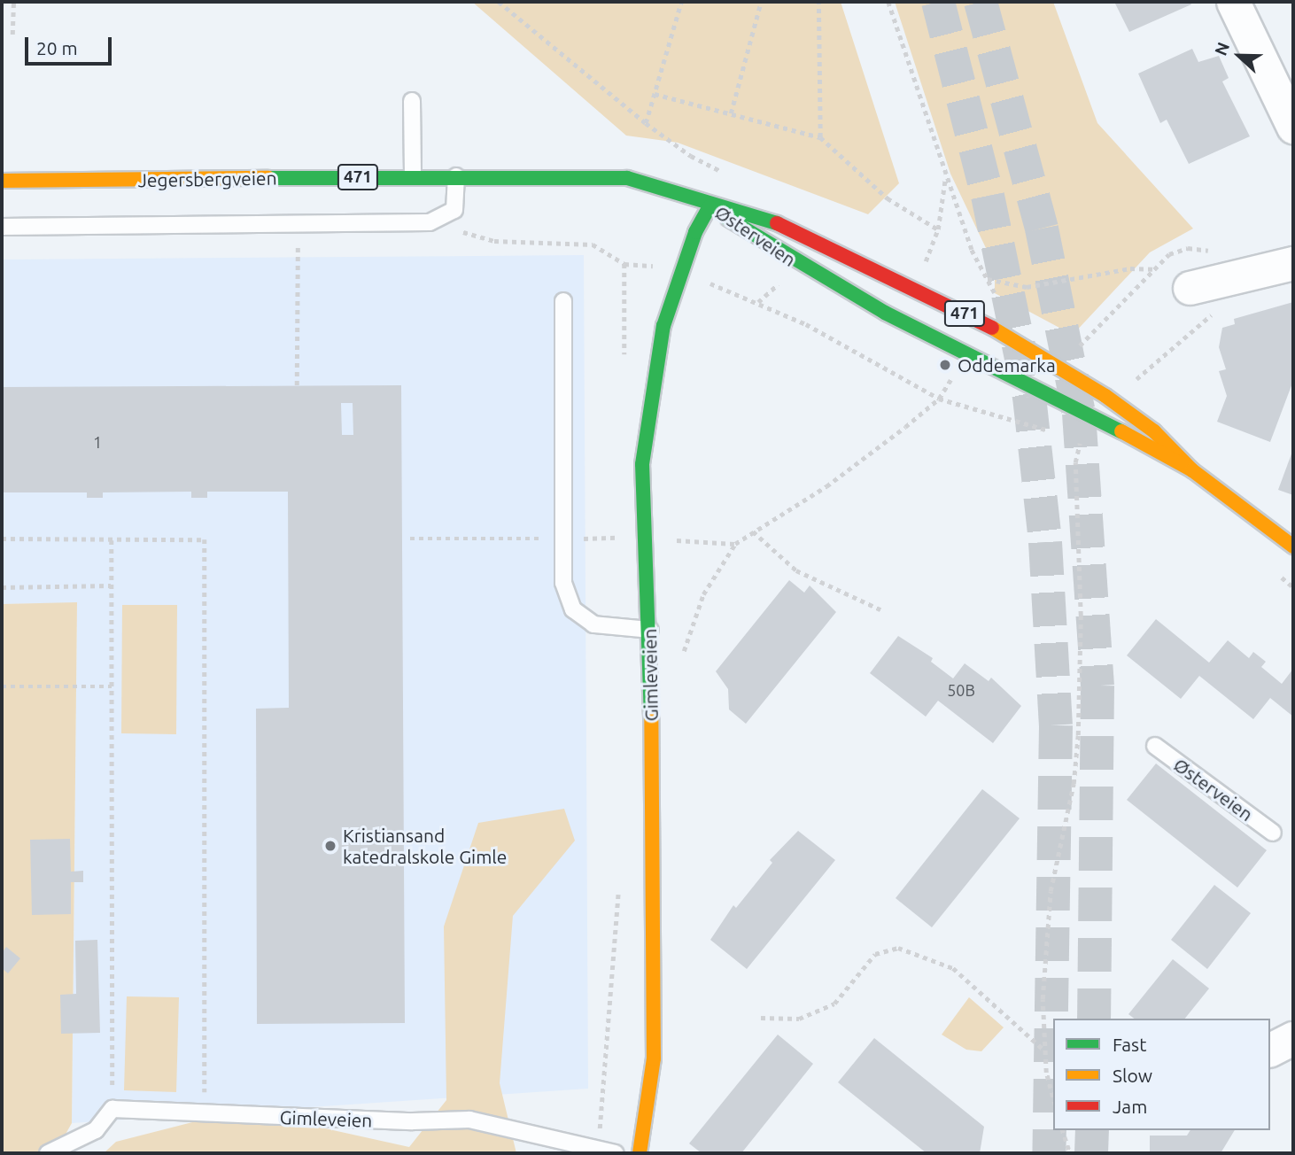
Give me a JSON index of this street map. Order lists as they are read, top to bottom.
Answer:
{
  "streets": {
    "main road": [
      "471",
      "Jegersbergveien",
      "Østerveien",
      "Gimleveien"
    ]
  },
  "crossings": [
    ["Jegersbergveien", "Østerveien"],
    ["Jegersbergveien", "Gimleveien"],
    ["Østerveien", "Gimleveien"]
  ],
  "places": ["Oddemarka", "Kristiansand katedralskole Gimle"],
  "house_numbers": ["1", "50B"],
  "legend": ["Fast", "Slow", "Jam"],
  "scale_bar": "20 m",
  "north": "left"
}
